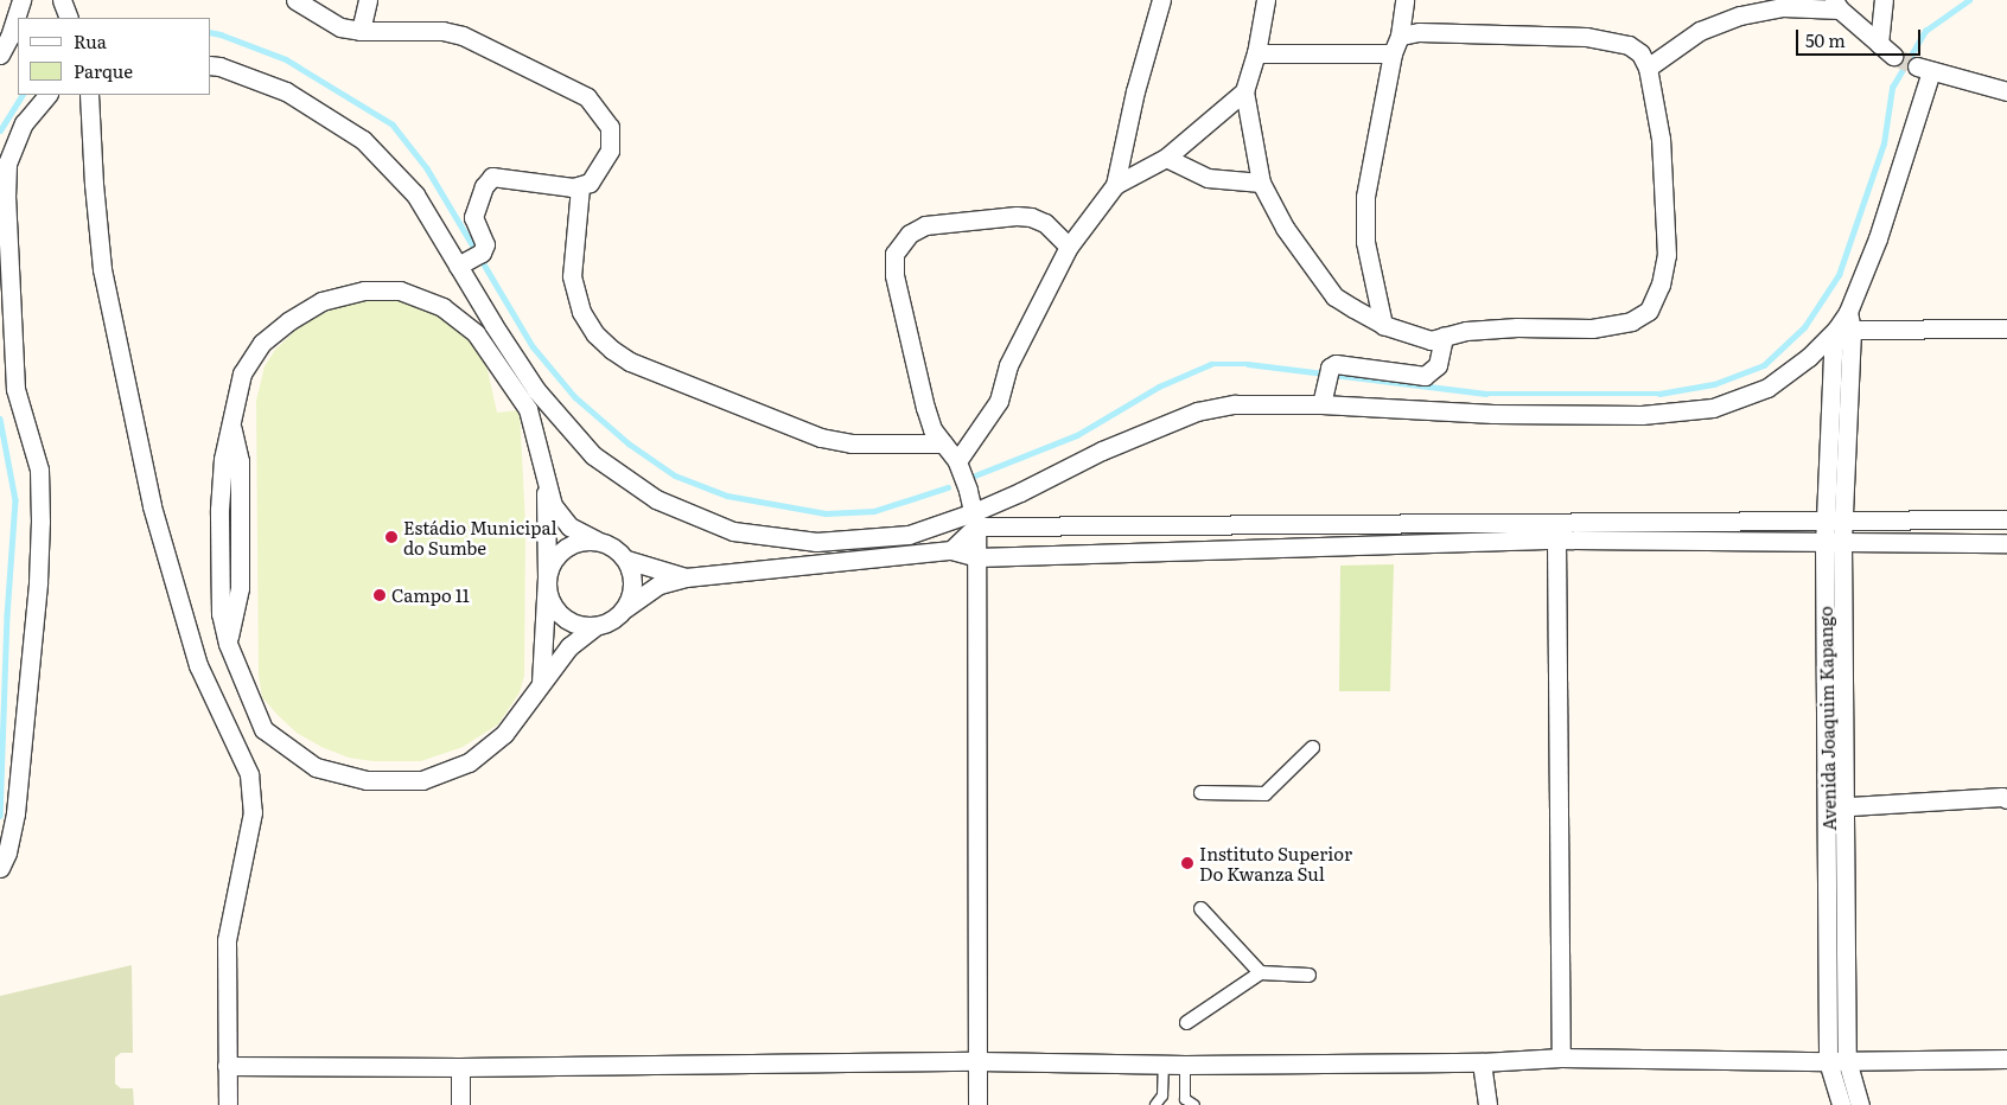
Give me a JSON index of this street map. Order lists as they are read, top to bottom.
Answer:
{
  "streets": {
    "street": ["Avenida Joaquim Kapango"]
  },
  "places": ["Estádio Municipal do Sumbe", "Campo 11", "Instituto Superior Do Kwanza Sul"],
  "legend": ["Rua", "Parque"],
  "scale_bar": "50 m"
}
